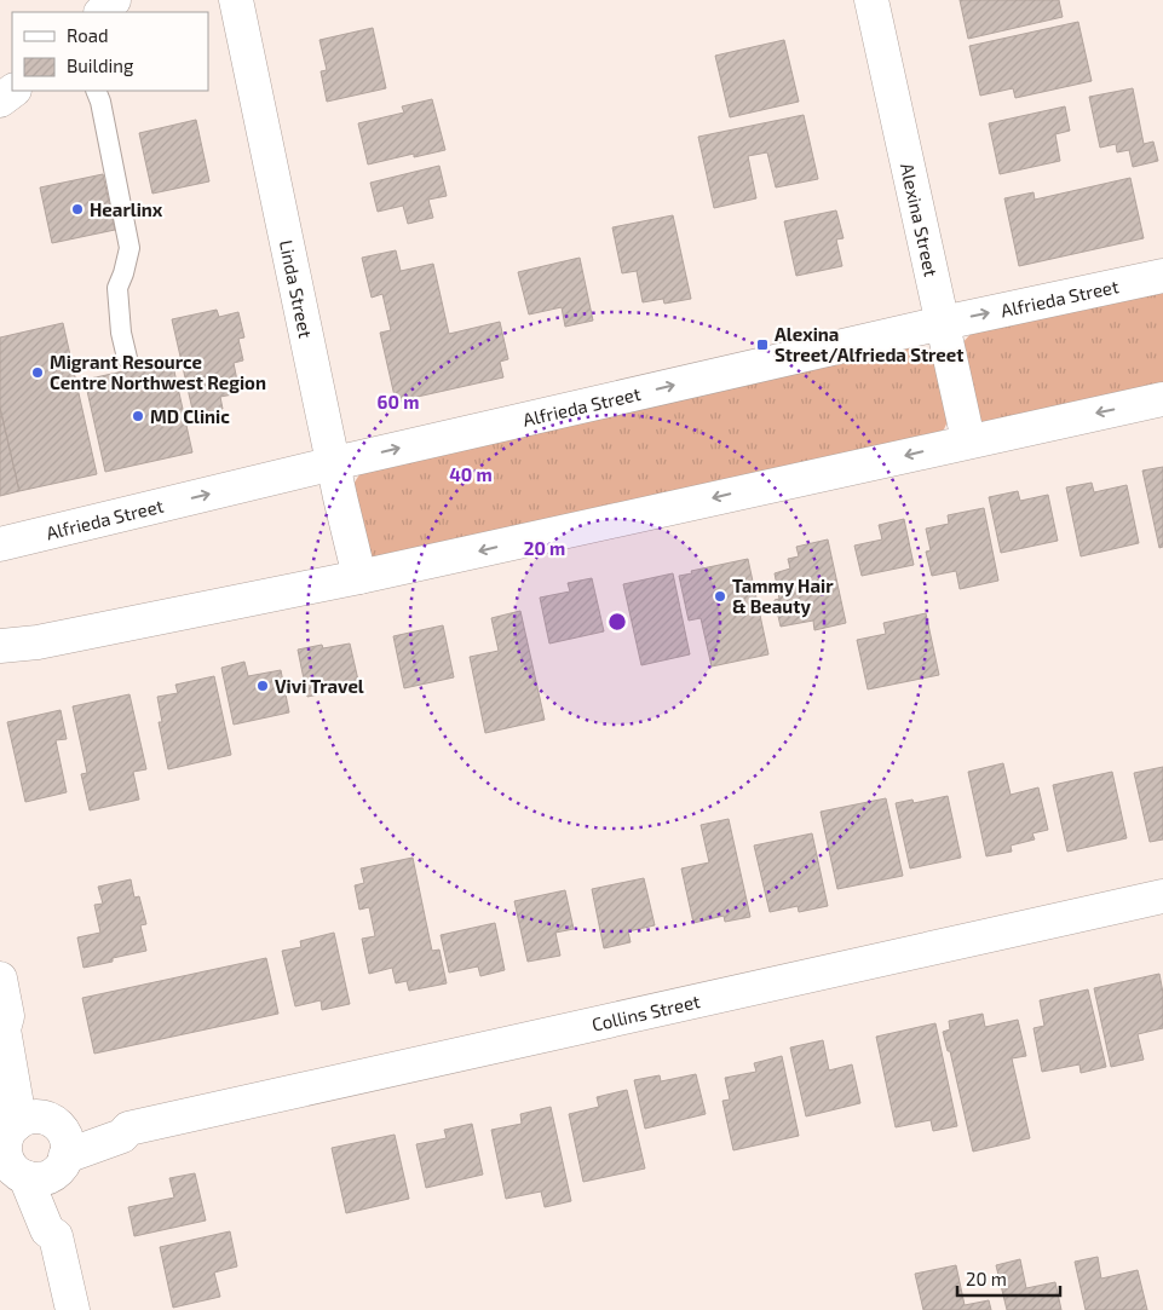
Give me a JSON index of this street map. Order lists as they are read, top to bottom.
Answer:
{
  "streets": {
    "street": [
      "Alexina Street",
      "Linda Street",
      "Alfrieda Street",
      "Collins Street"
    ]
  },
  "crossings": [
    ["Alexina Street", "Alfrieda Street"],
    ["Linda Street", "Alfrieda Street"]
  ],
  "places": {
    "other": [
      "Hearlinx",
      "Migrant Resource Centre Northwest Region",
      "MD Clinic",
      "Tammy Hair & Beauty",
      "Vivi Travel"
    ],
    "transit": ["Alexina Street/Alfrieda Street"]
  },
  "legend": ["Road", "Building"],
  "scale_bar": "20 m",
  "rings": ["60 m", "40 m", "20 m"]
}
